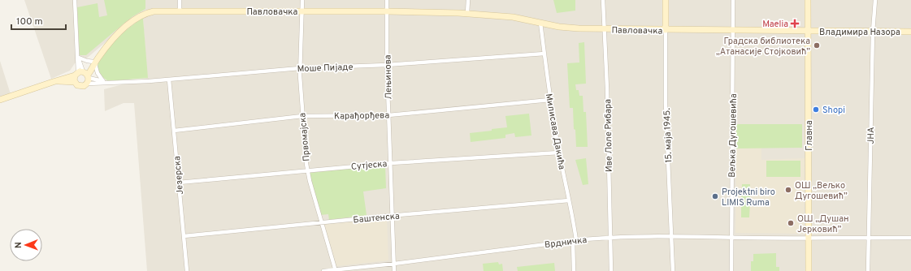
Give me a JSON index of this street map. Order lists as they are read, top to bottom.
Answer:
{
  "streets": {
    "street": [
      "Павловачка",
      "Владимира Назора",
      "Моше Пијаде",
      "Лењинова",
      "Карађорђева",
      "Милисава Дакића",
      "Иве Лоле Рибара",
      "15. маја 1945.",
      "Вељка Дугошевића",
      "Главна",
      "ЈНА",
      "Првомајска",
      "Сутјеска",
      "Језерска",
      "Баштенска",
      "Врдничка"
    ]
  },
  "crossings": [
    ["Павловачка", "Владимира Назора"],
    ["Павловачка", "Моше Пијаде"],
    ["Павловачка", "Лењинова"],
    ["Павловачка", "Милисава Дакића"],
    ["Павловачка", "Иве Лоле Рибара"],
    ["Павловачка", "15. маја 1945."],
    ["Павловачка", "Вељка Дугошевића"],
    ["Павловачка", "Главна"],
    ["Павловачка", "Првомајска"],
    ["Владимира Назора", "Главна"],
    ["Владимира Назора", "ЈНА"],
    ["Моше Пијаде", "Лењинова"],
    ["Моше Пијаде", "Милисава Дакића"],
    ["Моше Пијаде", "Првомајска"],
    ["Моше Пијаде", "Језерска"],
    ["Лењинова", "Карађорђева"],
    ["Лењинова", "Сутјеска"],
    ["Лењинова", "Баштенска"],
    ["Лењинова", "Врдничка"],
    ["Карађорђева", "Милисава Дакића"],
    ["Карађорђева", "Првомајска"],
    ["Карађорђева", "Језерска"],
    ["Милисава Дакића", "Сутјеска"],
    ["Милисава Дакића", "Баштенска"],
    ["Милисава Дакића", "Врдничка"],
    ["Иве Лоле Рибара", "Врдничка"],
    ["15. маја 1945.", "Врдничка"],
    ["Вељка Дугошевића", "Врдничка"],
    ["Главна", "Врдничка"],
    ["ЈНА", "Врдничка"],
    ["Првомајска", "Сутјеска"],
    ["Првомајска", "Баштенска"],
    ["Првомајска", "Врдничка"],
    ["Сутјеска", "Језерска"],
    ["Језерска", "Баштенска"]
  ],
  "places": {
    "health": ["Maelia"],
    "other": [
      "Градска библиотека „Атанасије Стојковић”",
      "Shopi",
      "ОШ „Вељко Дугошевић”",
      "Projektni biro LIMIS Ruma",
      "ОШ „Душан Јерковић”"
    ]
  },
  "scale_bar": "100 m",
  "north": "left"
}
